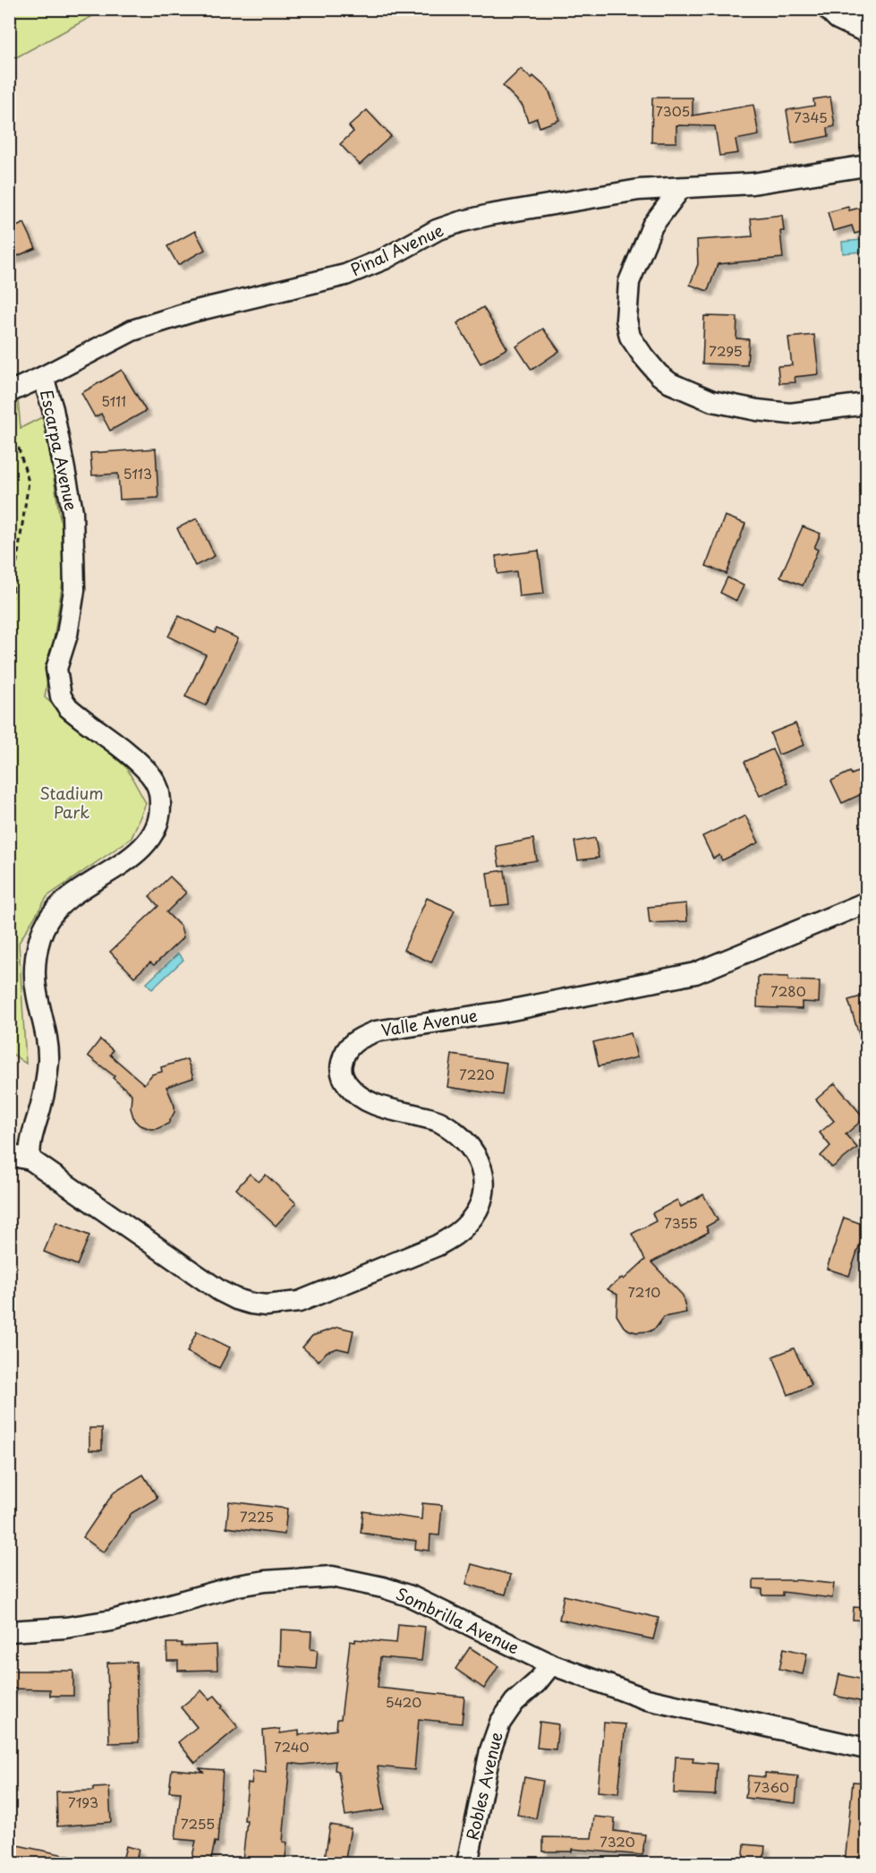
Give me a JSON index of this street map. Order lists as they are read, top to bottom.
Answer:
{
  "streets": {
    "street": [
      "Pinal Avenue",
      "Escarpa Avenue",
      "Valle Avenue",
      "Sombrilla Avenue",
      "Robles Avenue"
    ]
  },
  "crossings": [
    ["Pinal Avenue", "Escarpa Avenue"],
    ["Escarpa Avenue", "Valle Avenue"],
    ["Sombrilla Avenue", "Robles Avenue"]
  ],
  "parks": ["Stadium Park"],
  "house_numbers": [
    "7305",
    "7345",
    "7295",
    "5111",
    "5113",
    "7280",
    "7220",
    "7355",
    "7210",
    "7225",
    "5420",
    "7240",
    "7360",
    "7193",
    "7255",
    "7320"
  ]
}
